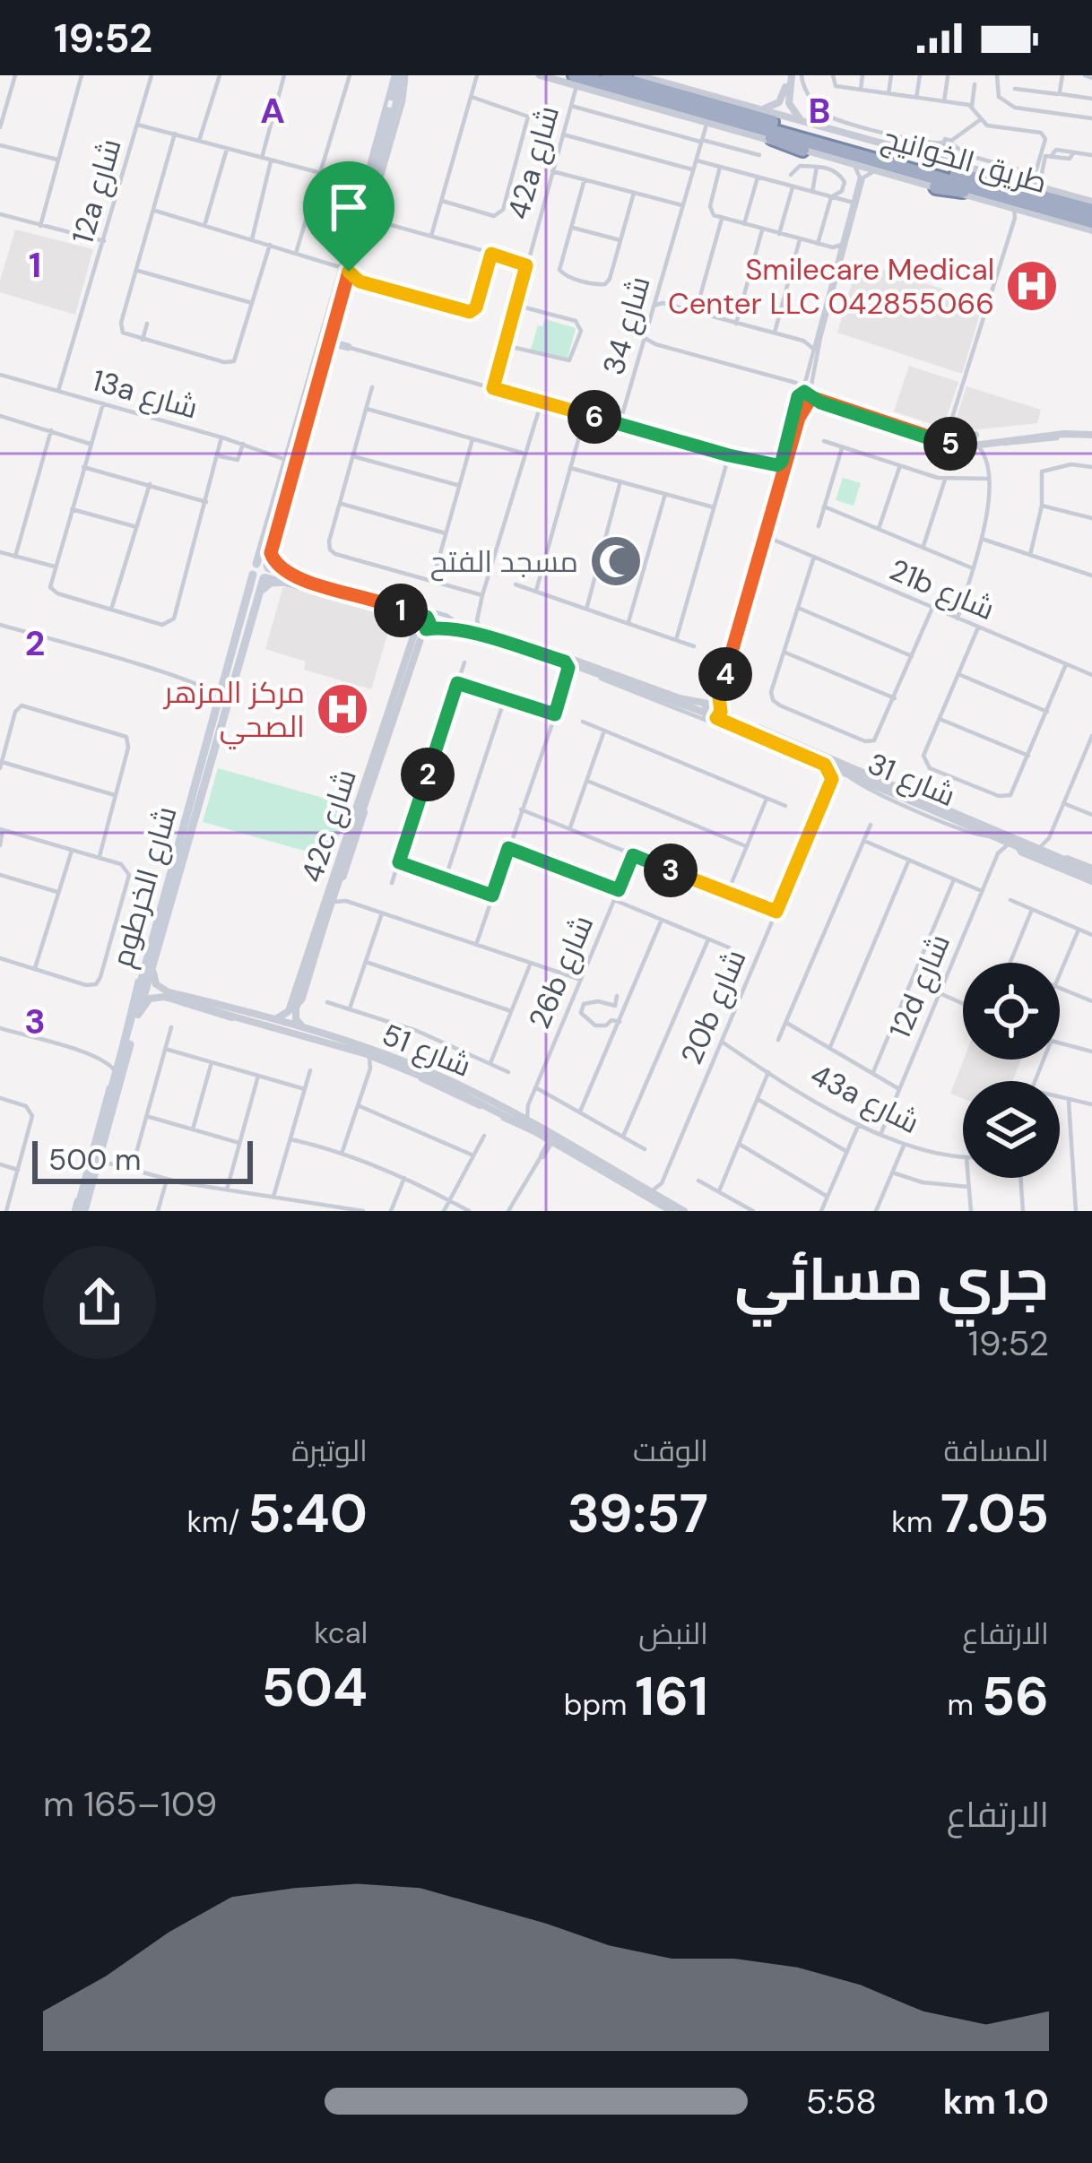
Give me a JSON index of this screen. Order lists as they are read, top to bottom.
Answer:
{
  "streets": {
    "highway": ["طريق الخوانيج"],
    "main road": ["شارع الخرطوم"],
    "street": [
      "42a شارع",
      "12a شارع",
      "شارع 34",
      "13a شارع",
      "21b شارع",
      "شارع 31",
      "42c شارع",
      "26b شارع",
      "12d شارع",
      "20b شارع",
      "شارع 51",
      "43a شارع"
    ]
  },
  "crossings": [
    ["طريق الخوانيج", "42a شارع"],
    ["12a شارع", "13a شارع"],
    ["شارع 31", "42c شارع"],
    ["شارع 31", "12d شارع"],
    ["شارع 31", "20b شارع"],
    ["42c شارع", "شارع 51"],
    ["26b شارع", "شارع 51"],
    ["12d شارع", "43a شارع"],
    ["20b شارع", "43a شارع"]
  ],
  "places": {
    "hospital": ["Smilecare Medical Center LLC 042855066", "مركز المزهر الصحي"],
    "mosque": ["مسجد الفتح"]
  },
  "scale_bar": "500 m",
  "page": {
    "status": "19:52",
    "pins": [
      "6",
      "5",
      "1",
      "4",
      "2",
      "3"
    ],
    "scale": "500 m",
    "heading": ["جري مسائي", "19:52"],
    "stats": [
      ["المسافة", "7.05 km"],
      ["الوقت", "39:57"],
      ["الوتيرة", "5:40 /km"],
      ["الارتفاع", "56 m"],
      ["النبض", "161 bpm"],
      ["kcal", "504"]
    ],
    "chart": ["الارتفاع", "109–165 m"],
    "list": [
      {
        "name": "1.0 km",
        "note": "5:58"
      }
    ]
  },
  "grid": {
    "columns": ["A", "B"],
    "rows": ["1", "2", "3"]
  }
}
